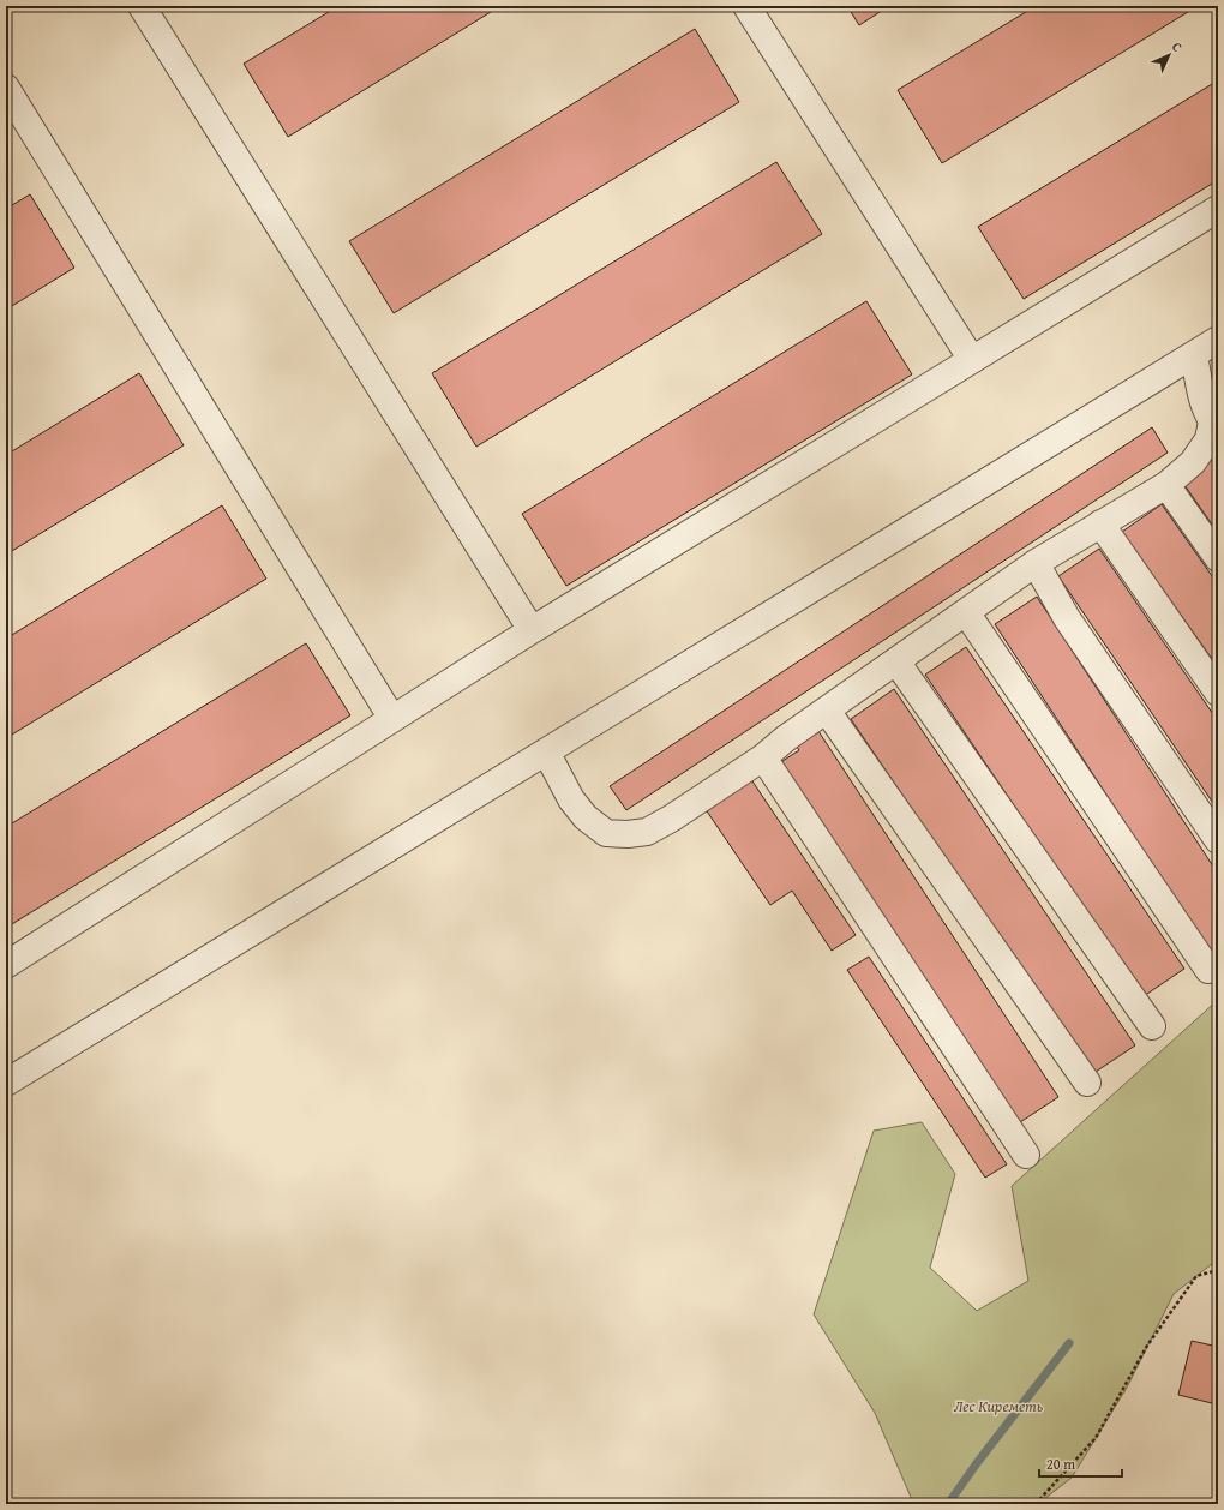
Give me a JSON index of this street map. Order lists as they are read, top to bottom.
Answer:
{
  "parks": ["Лес Киреметь"],
  "scale_bar": "20 m",
  "north": "top right"
}
